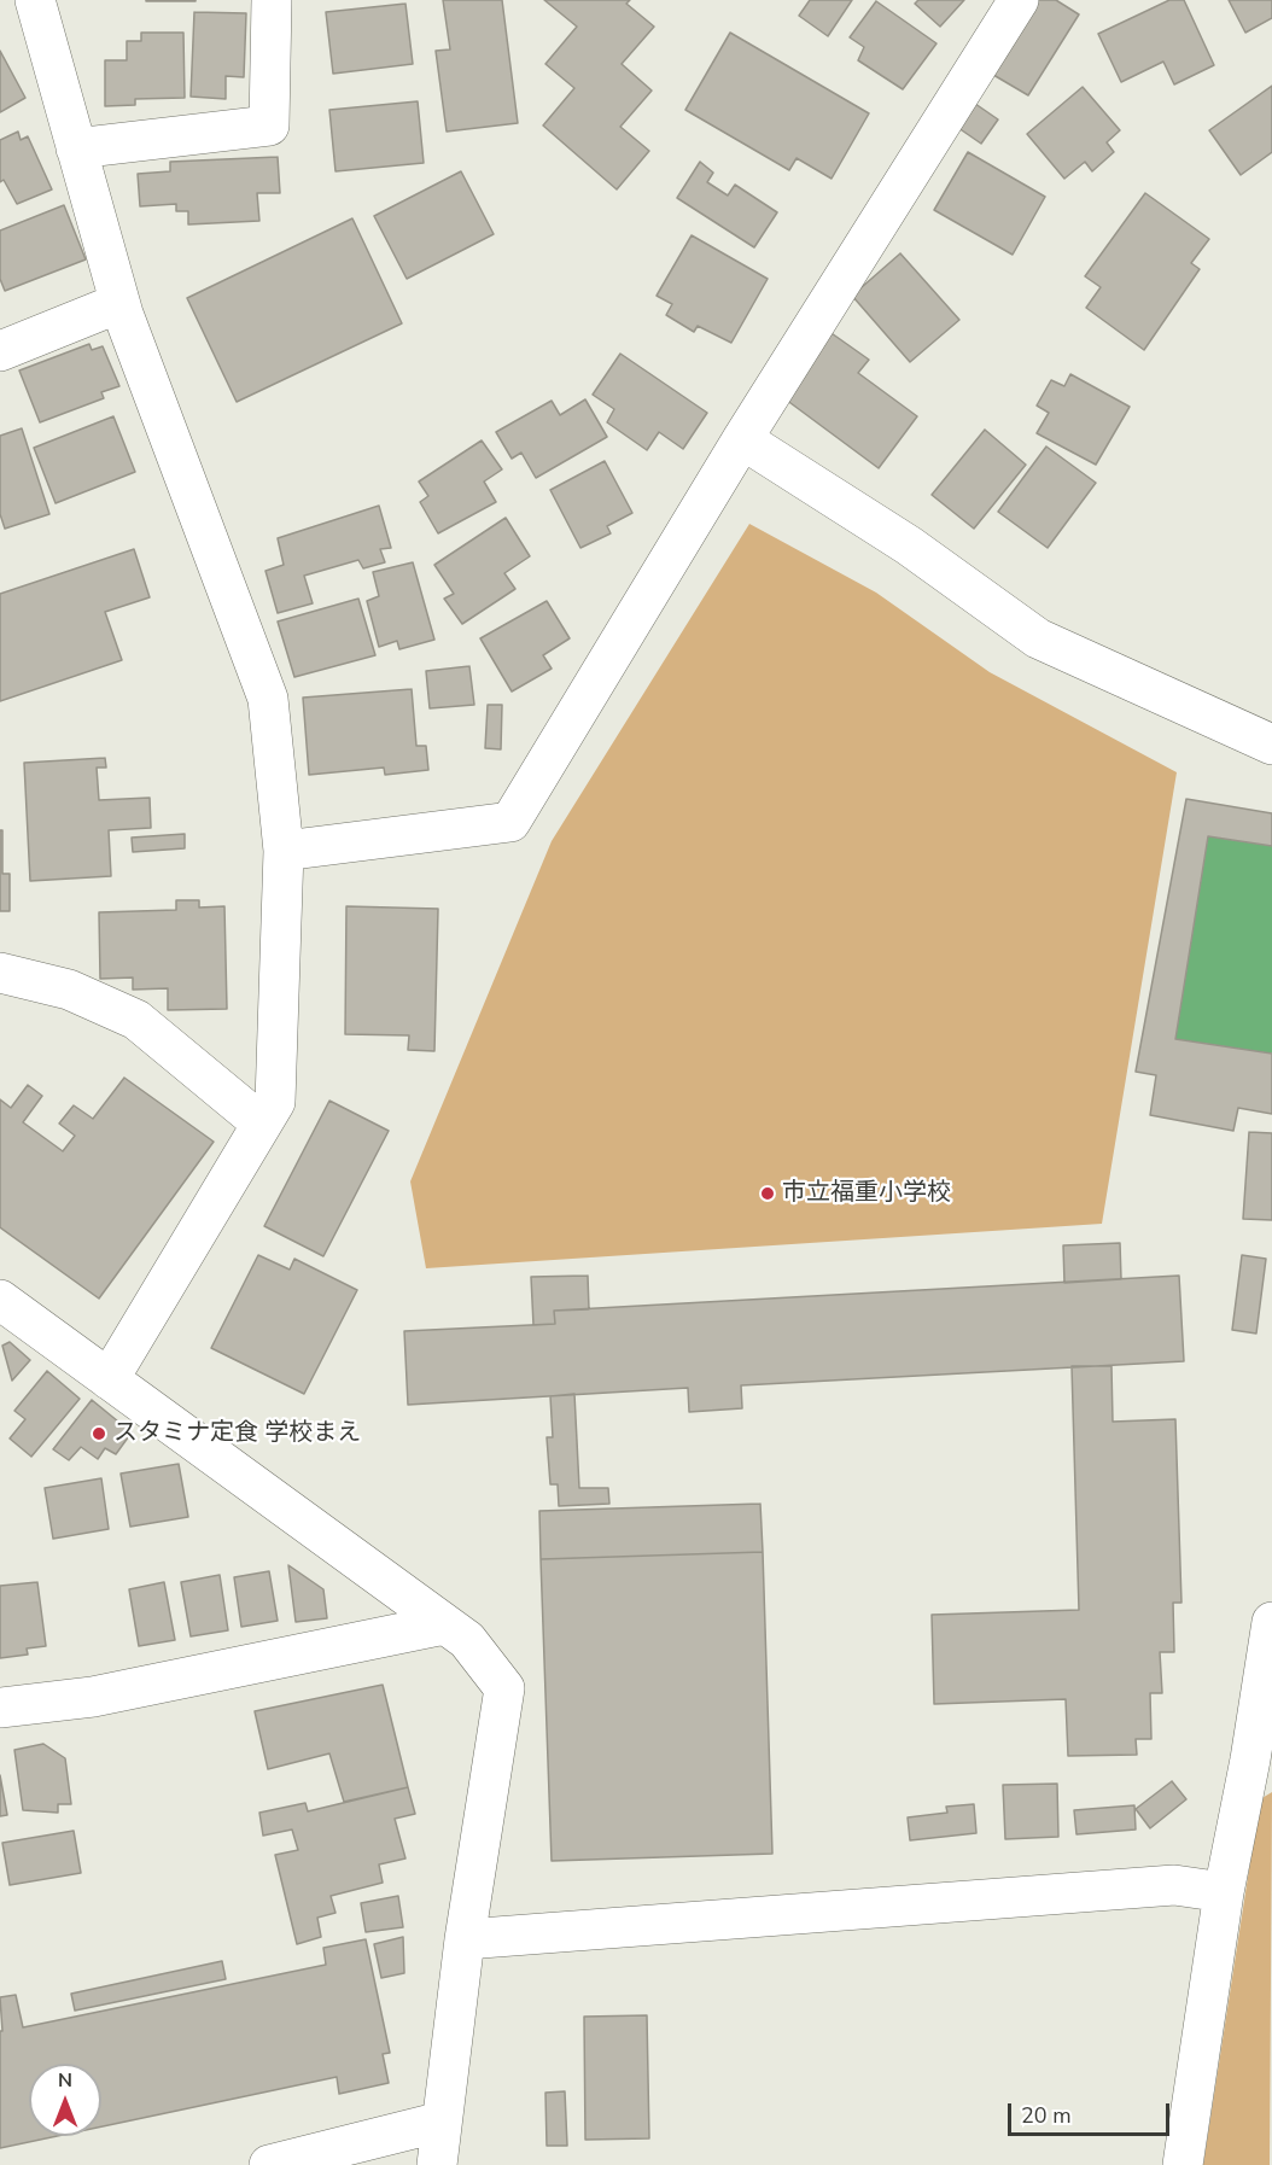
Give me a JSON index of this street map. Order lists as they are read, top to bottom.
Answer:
{
  "places": ["市立福重小学校", "スタミナ定食 学校まえ"],
  "scale_bar": "20 m",
  "north": "top"
}
